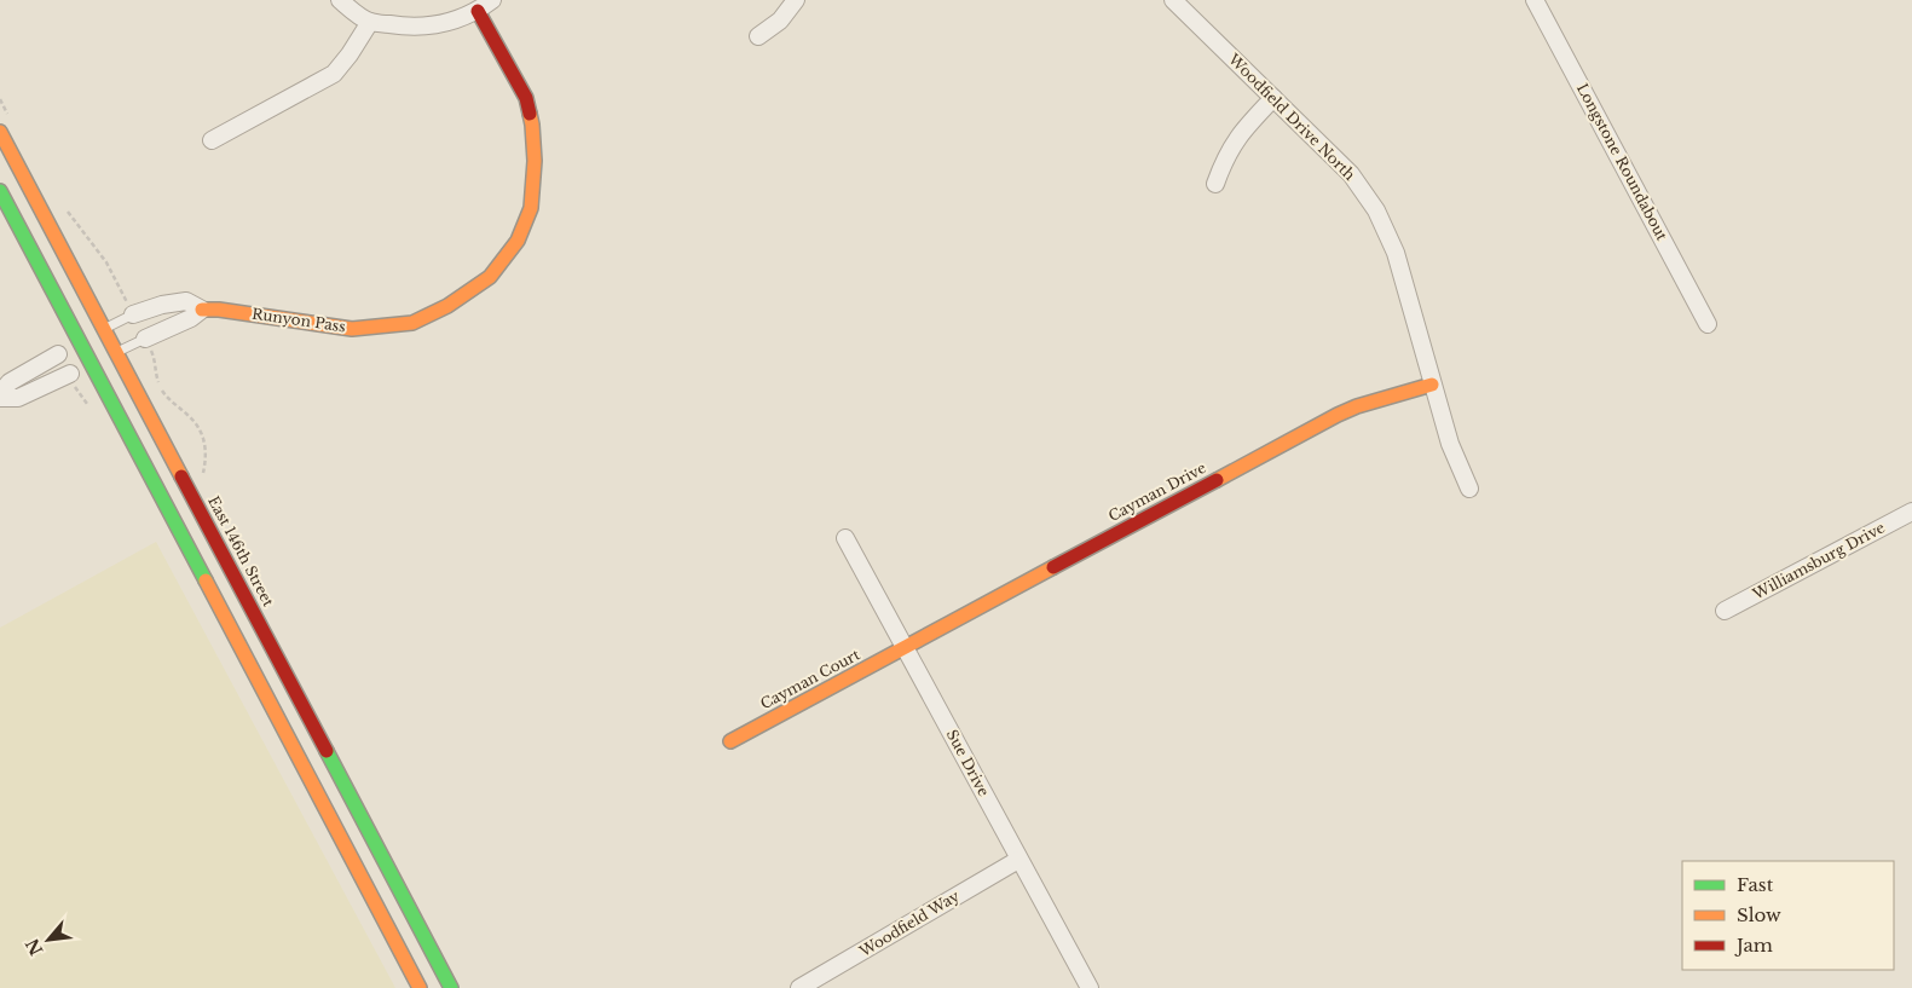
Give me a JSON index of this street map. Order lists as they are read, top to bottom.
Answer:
{
  "streets": {
    "main road": [
      "Runyon Pass",
      "Cayman Drive",
      "East 146th Street",
      "Cayman Court"
    ],
    "street": [
      "Woodfield Drive North",
      "Longstone Roundabout",
      "Williamsburg Drive",
      "Sue Drive",
      "Woodfield Way"
    ]
  },
  "crossings": [
    ["Woodfield Drive North", "Cayman Drive"],
    ["Cayman Drive", "Cayman Court"],
    ["Cayman Drive", "Sue Drive"],
    ["Cayman Court", "Sue Drive"],
    ["Sue Drive", "Woodfield Way"]
  ],
  "legend": ["Fast", "Slow", "Jam"],
  "north": "bottom left"
}
